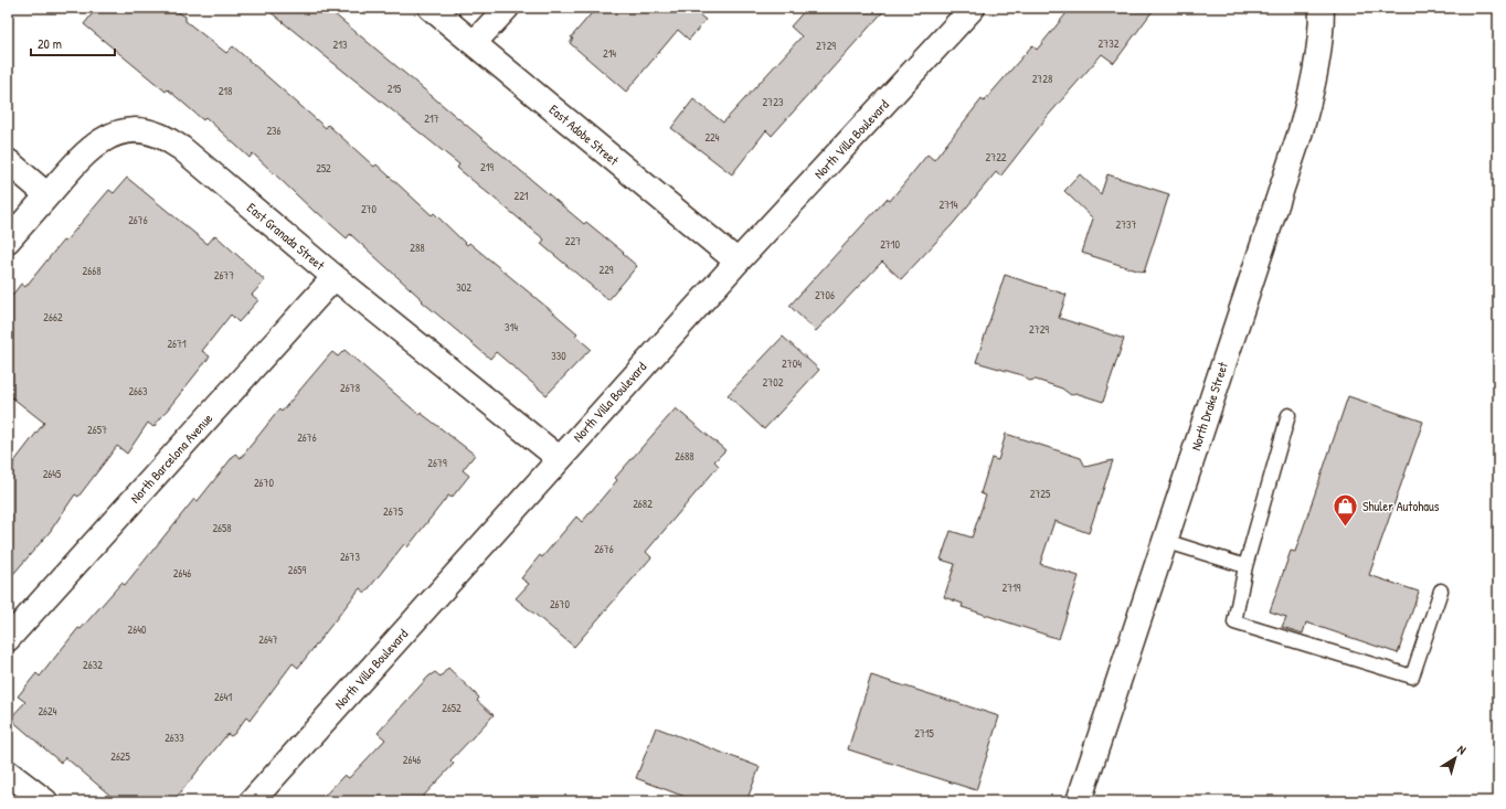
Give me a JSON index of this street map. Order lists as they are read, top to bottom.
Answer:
{
  "streets": {
    "street": [
      "East Adobe Street",
      "North Villa Boulevard",
      "East Granada Street",
      "North Drake Street",
      "North Barcelona Avenue"
    ]
  },
  "crossings": [
    ["East Adobe Street", "North Villa Boulevard"],
    ["North Villa Boulevard", "East Granada Street"],
    ["East Granada Street", "North Barcelona Avenue"]
  ],
  "places": {
    "shop": ["Shuler Autohaus"]
  },
  "house_numbers": [
    "2732",
    "213",
    "2729",
    "214",
    "2728",
    "215",
    "218",
    "2723",
    "217",
    "236",
    "224",
    "2722",
    "219",
    "252",
    "221",
    "2714",
    "270",
    "2676",
    "2737",
    "227",
    "2710",
    "288",
    "229",
    "2668",
    "2677",
    "302",
    "2706",
    "2662",
    "314",
    "2729",
    "2671",
    "330",
    "2704",
    "2702",
    "2678",
    "2663",
    "2657",
    "2676",
    "2688",
    "2679",
    "2645",
    "2670",
    "2725",
    "2682",
    "2675",
    "2658",
    "2676",
    "2673",
    "2659",
    "2646",
    "2719",
    "2670",
    "2640",
    "2647",
    "2632",
    "2641",
    "2652",
    "2624",
    "2715",
    "2633",
    "2625",
    "2646"
  ],
  "scale_bar": "20 m",
  "north": "top right"
}
